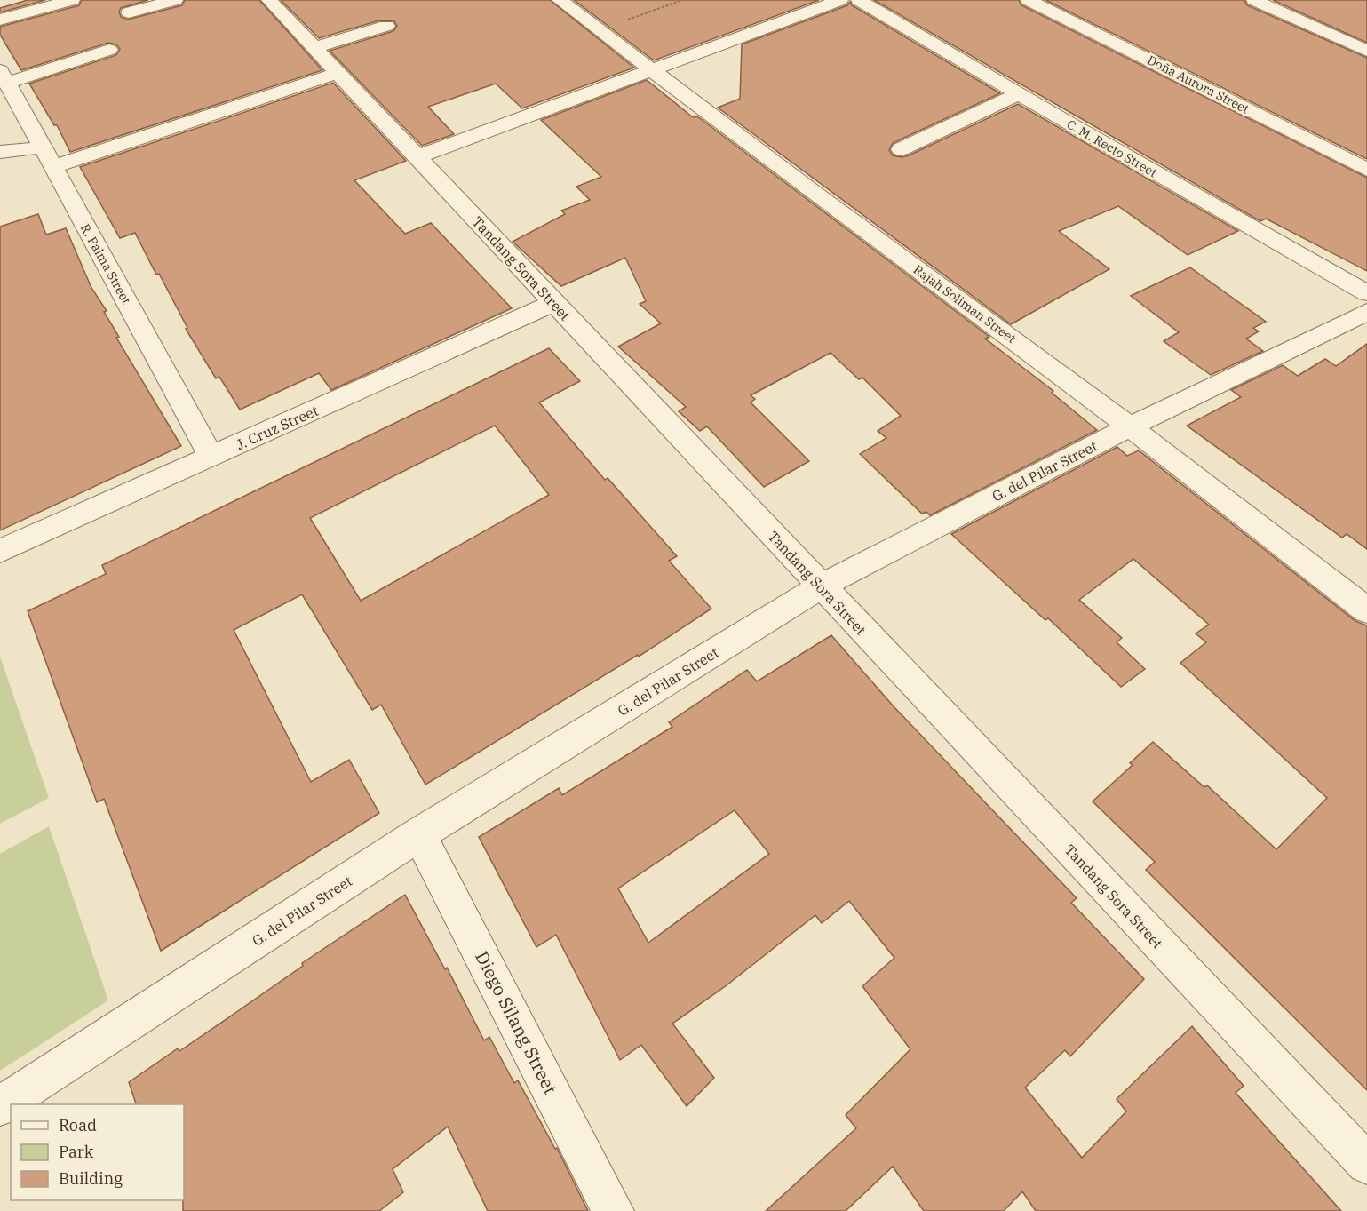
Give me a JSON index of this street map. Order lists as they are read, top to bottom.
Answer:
{
  "streets": {
    "street": [
      "Doña Aurora Street",
      "C. M. Recto Street",
      "R. Palma Street",
      "Tandang Sora Street",
      "Rajah Soliman Street",
      "J. Cruz Street",
      "G. del Pilar Street",
      "Diego Silang Street"
    ]
  },
  "crossings": [
    ["R. Palma Street", "J. Cruz Street"],
    ["Tandang Sora Street", "J. Cruz Street"],
    ["Tandang Sora Street", "G. del Pilar Street"],
    ["Rajah Soliman Street", "G. del Pilar Street"],
    ["G. del Pilar Street", "Diego Silang Street"]
  ],
  "legend": ["Road", "Park", "Building"]
}
